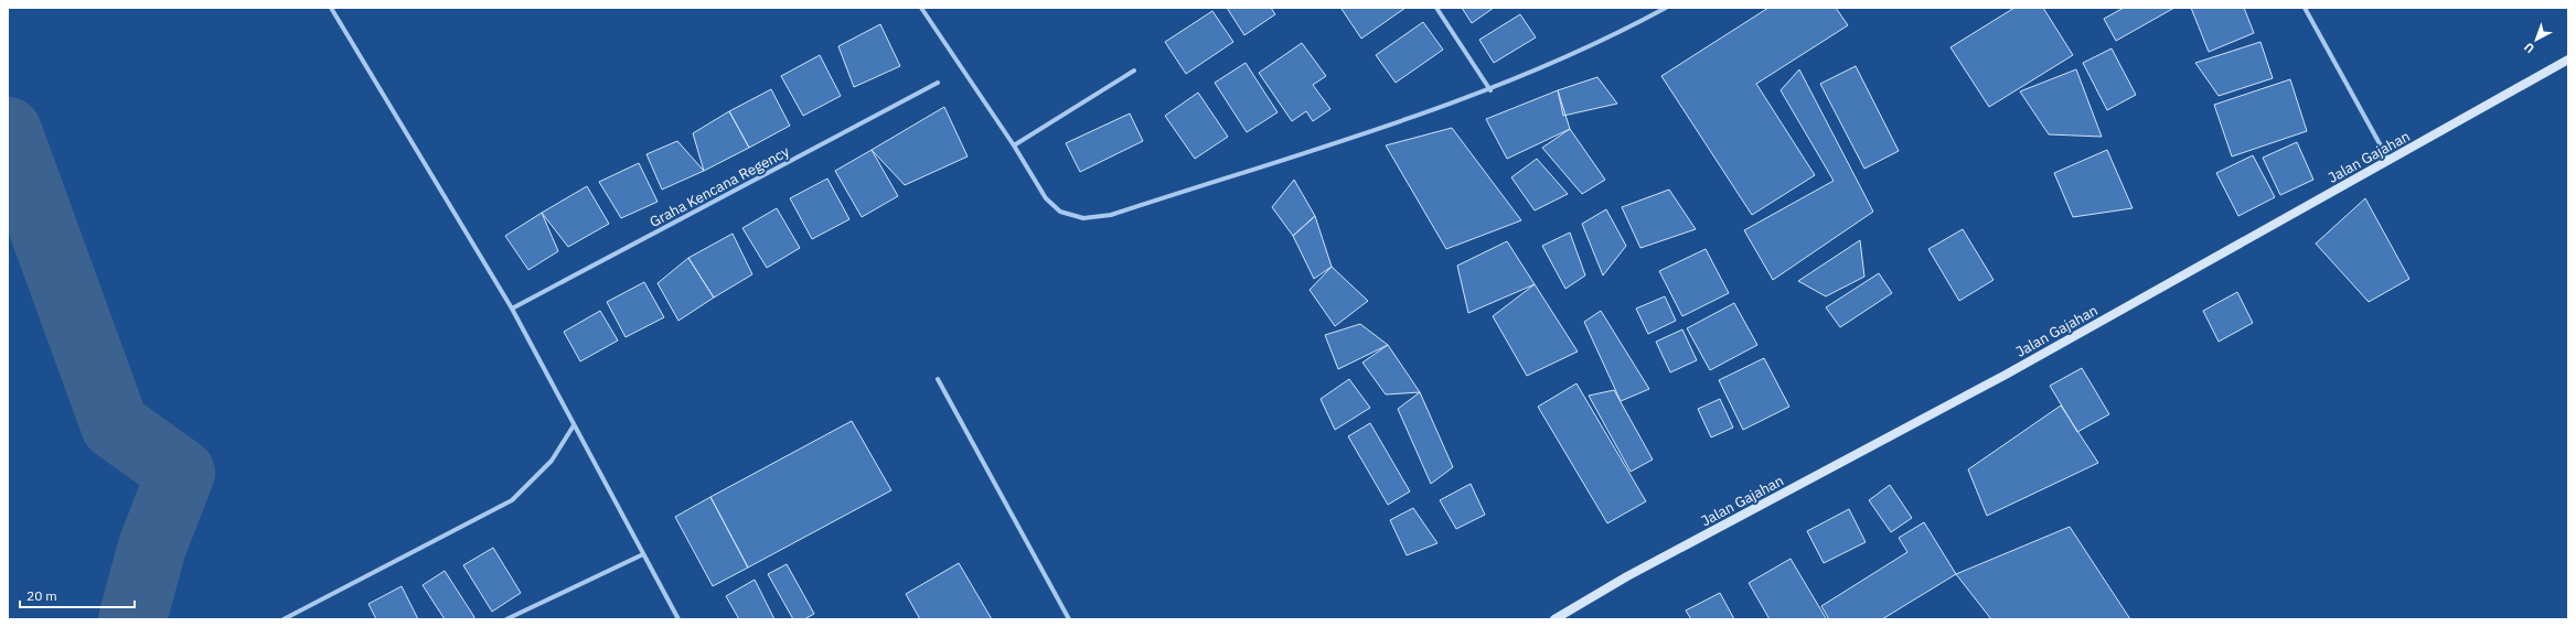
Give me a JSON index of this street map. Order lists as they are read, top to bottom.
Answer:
{
  "streets": {
    "street": ["Jalan Gajahan", "Graha Kencana Regency"]
  },
  "scale_bar": "20 m",
  "north": "bottom left"
}
